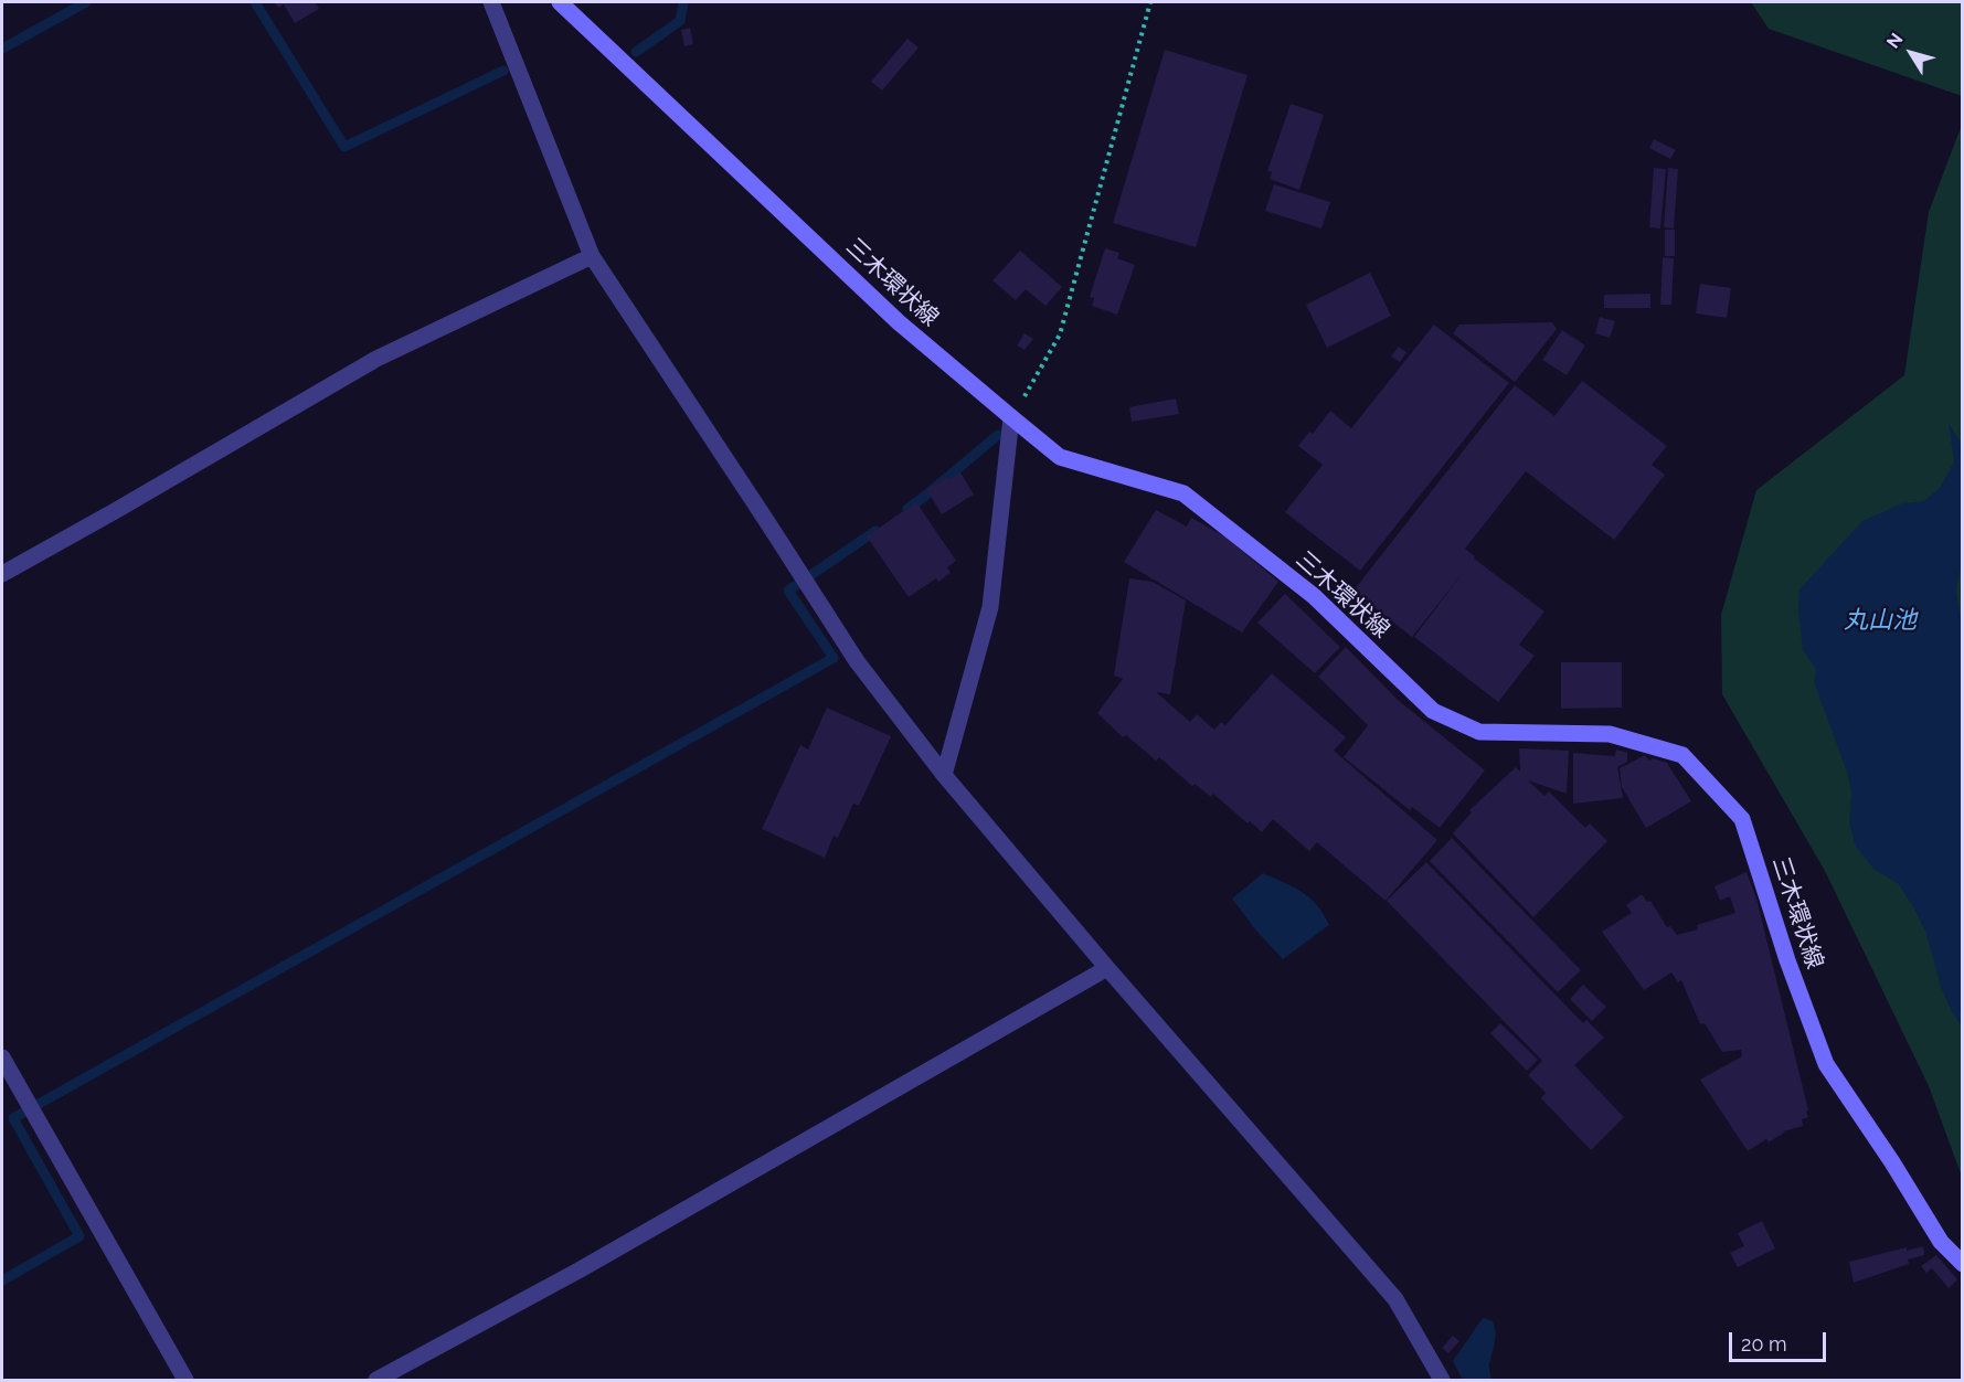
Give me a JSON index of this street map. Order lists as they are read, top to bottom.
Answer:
{
  "streets": {
    "main road": ["三木環状線"]
  },
  "water": ["丸山池"],
  "scale_bar": "20 m",
  "north": "top left"
}
